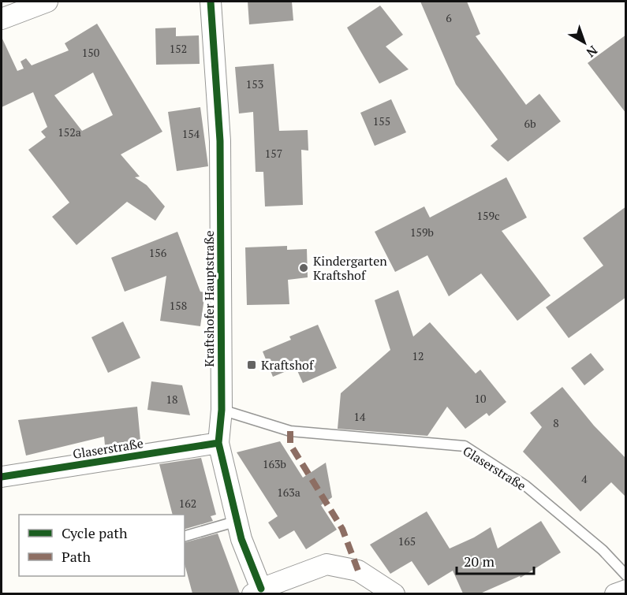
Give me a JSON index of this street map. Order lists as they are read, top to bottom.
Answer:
{
  "streets": {
    "street": ["Kraftshofer Hauptstraße", "Glaserstraße"]
  },
  "crossings": [
    ["Kraftshofer Hauptstraße", "Glaserstraße"]
  ],
  "places": {
    "other": ["Kindergarten Kraftshof"],
    "transit": ["Kraftshof"]
  },
  "house_numbers": [
    "6",
    "152",
    "150",
    "153",
    "155",
    "6b",
    "152a",
    "154",
    "157",
    "159c",
    "159b",
    "156",
    "158",
    "12",
    "10",
    "18",
    "14",
    "8",
    "163b",
    "4",
    "163a",
    "162",
    "165"
  ],
  "legend": ["Cycle path", "Path"],
  "scale_bar": "20 m",
  "north": "bottom right"
}
